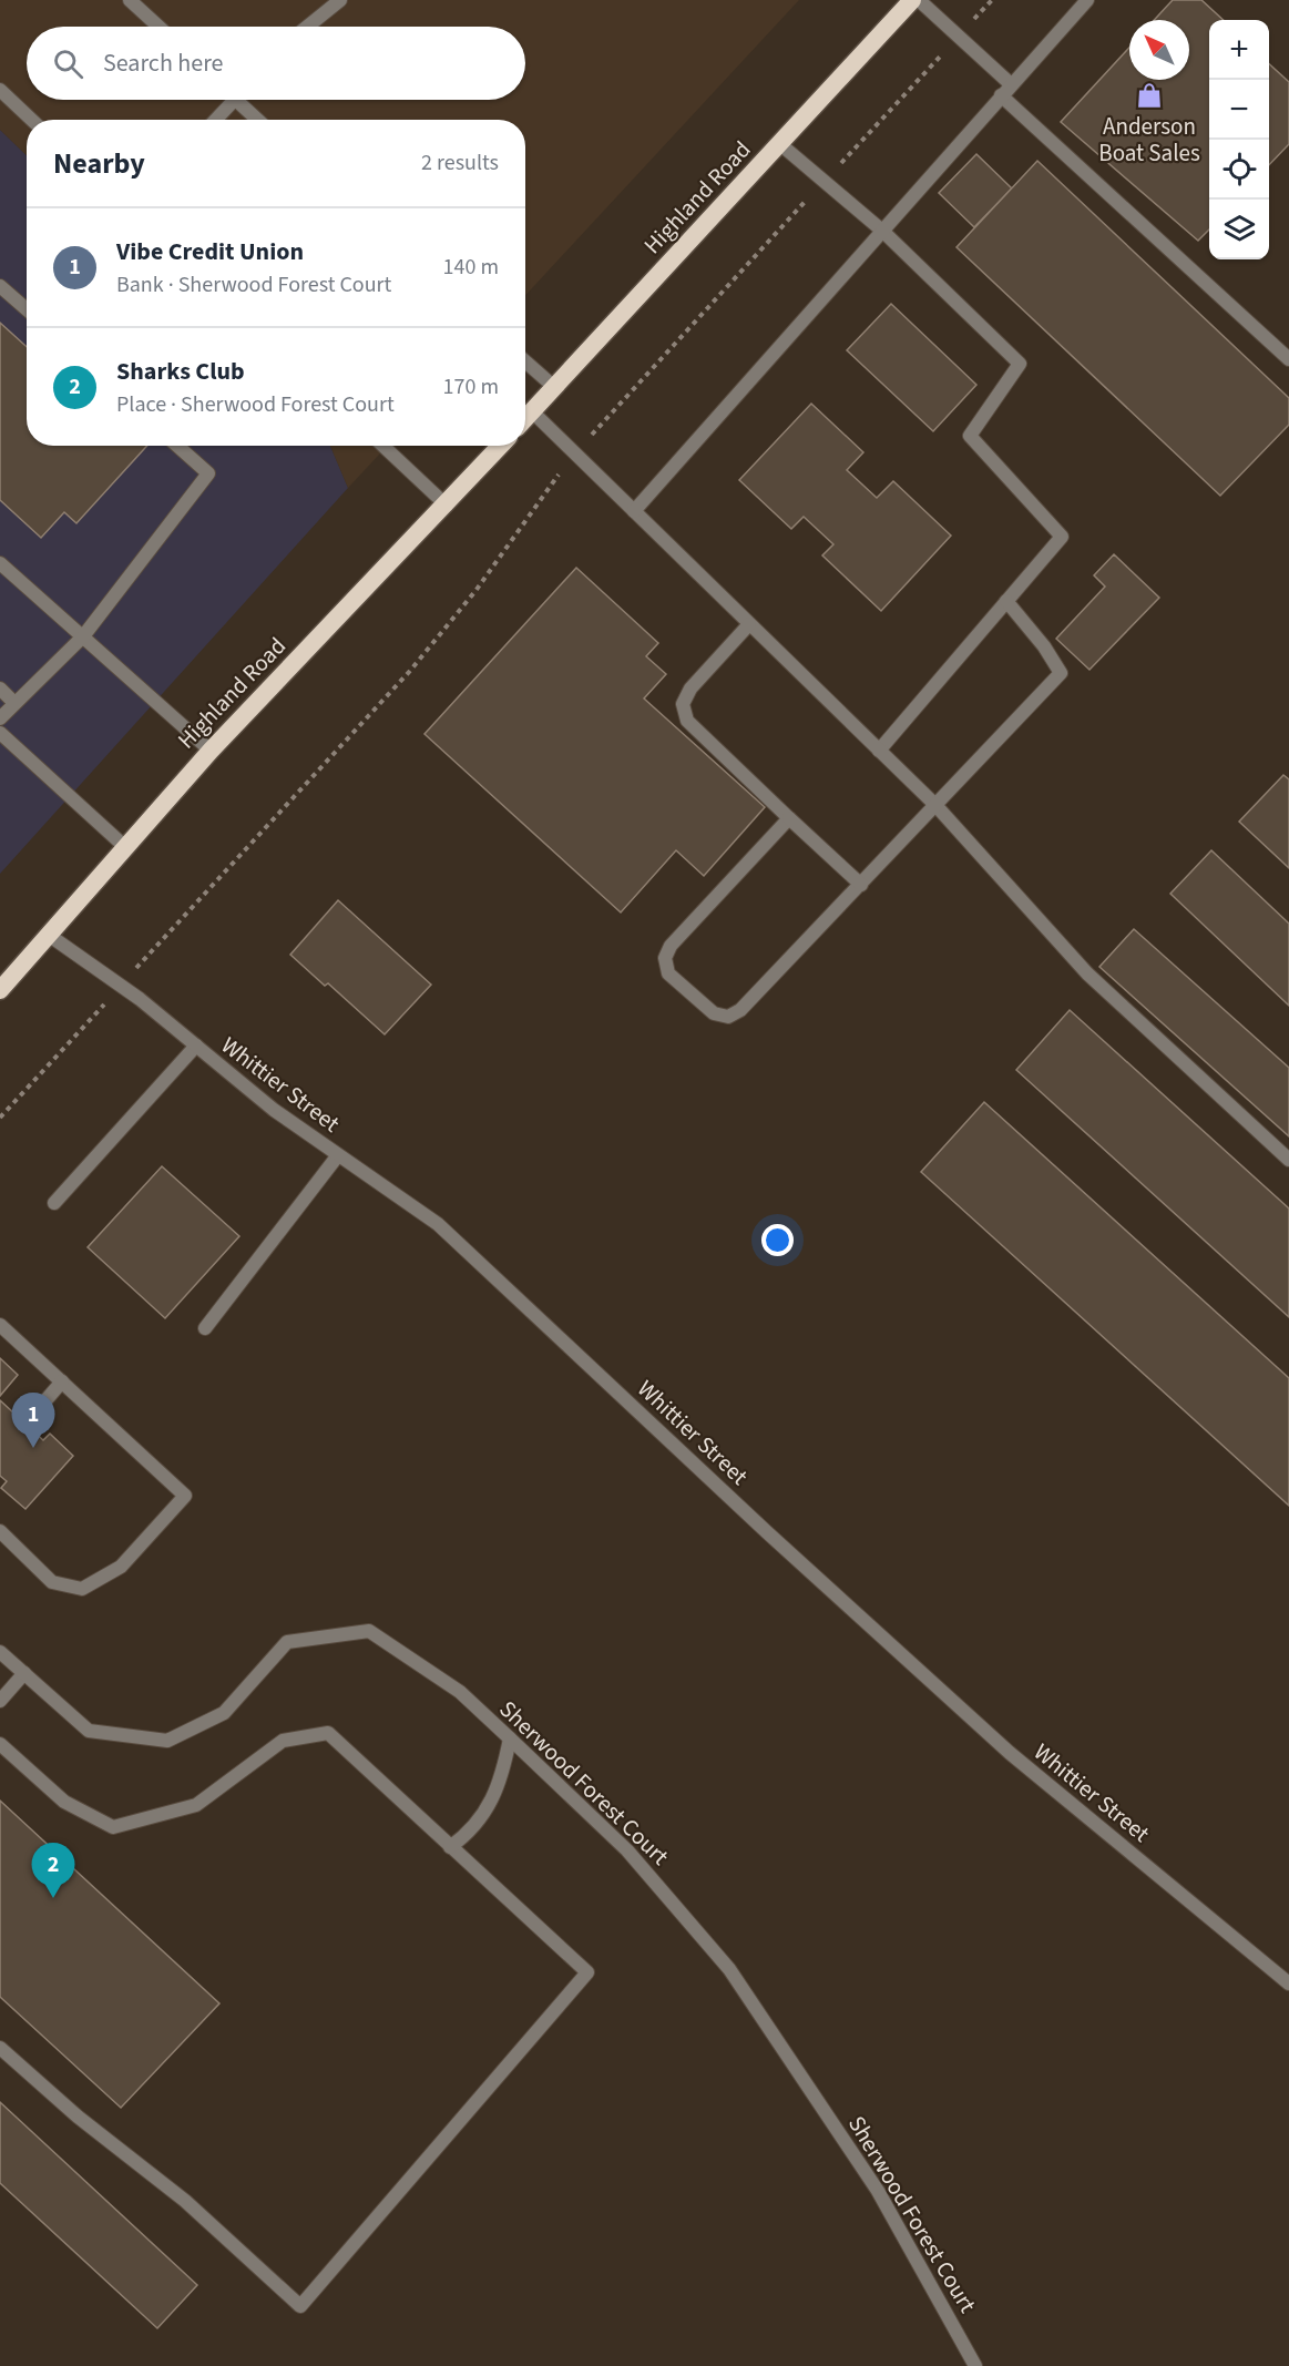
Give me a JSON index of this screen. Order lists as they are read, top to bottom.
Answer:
{
  "streets": {
    "highway": ["Highland Road"],
    "street": ["Whittier Street", "Sherwood Forest Court"]
  },
  "crossings": [
    ["Highland Road", "Whittier Street"]
  ],
  "places": {
    "shop": ["Anderson Boat Sales"]
  },
  "north": "top left",
  "page": {
    "map_buttons": ["+", "−"],
    "search": "Search here",
    "heading": ["Nearby", "2 results"],
    "list": [
      {
        "mark": "1",
        "name": "Vibe Credit Union",
        "note": "Bank · Sherwood Forest Court",
        "value": "140 m"
      },
      {
        "mark": "2",
        "name": "Sharks Club",
        "note": "Place · Sherwood Forest Court",
        "value": "170 m"
      }
    ],
    "pins": ["1", "2"]
  }
}
